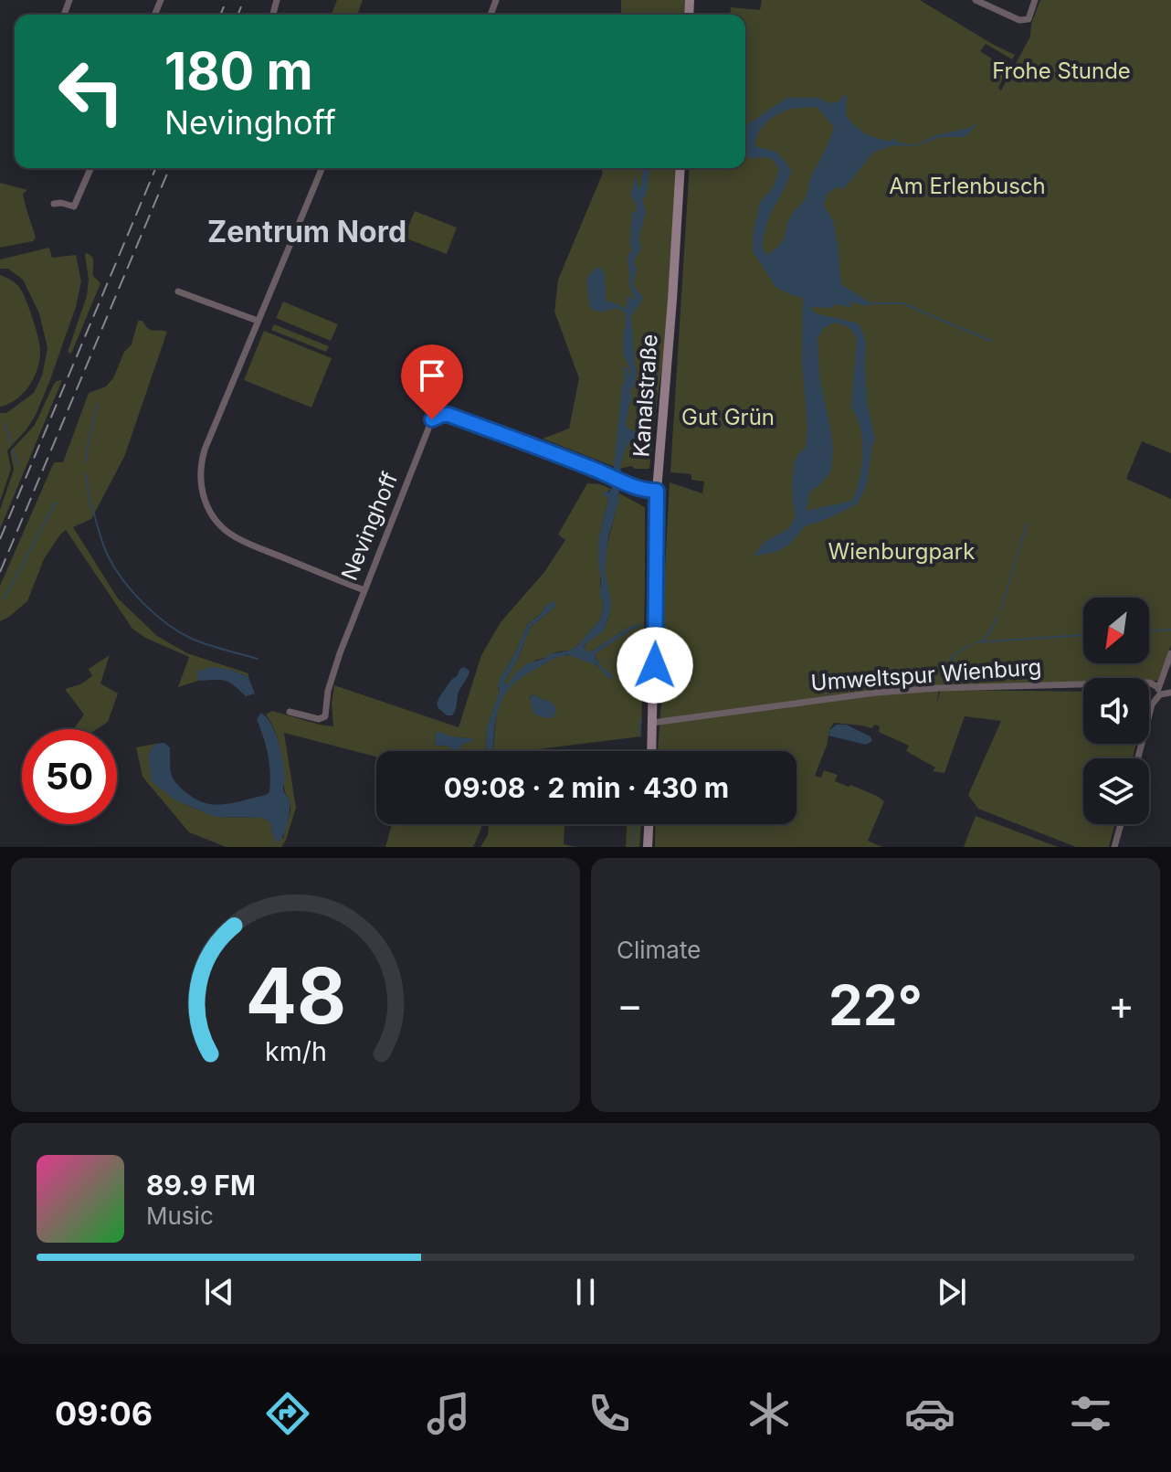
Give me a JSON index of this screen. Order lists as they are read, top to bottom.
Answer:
{
  "streets": {
    "main road": ["Kanalstraße"],
    "street": ["Nevinghoff", "Umweltspur Wienburg"]
  },
  "crossings": [
    ["Kanalstraße", "Nevinghoff"],
    ["Kanalstraße", "Umweltspur Wienburg"]
  ],
  "districts": ["Zentrum Nord"],
  "parks": [
    "Frohe Stunde",
    "Am Erlenbusch",
    "Gut Grün",
    "Wienburgpark"
  ],
  "north": "bottom left",
  "page": {
    "turn": ["180 m", "Nevinghoff"],
    "limit": "50",
    "trip": "09:08 · 2 min · 430 m",
    "tile": "Climate",
    "heat": ["−", "22°", "+"],
    "song": ["89.9 FM", "Music"],
    "tabs": "09:06",
    "gauge": ["48", "km/h"]
  }
}
